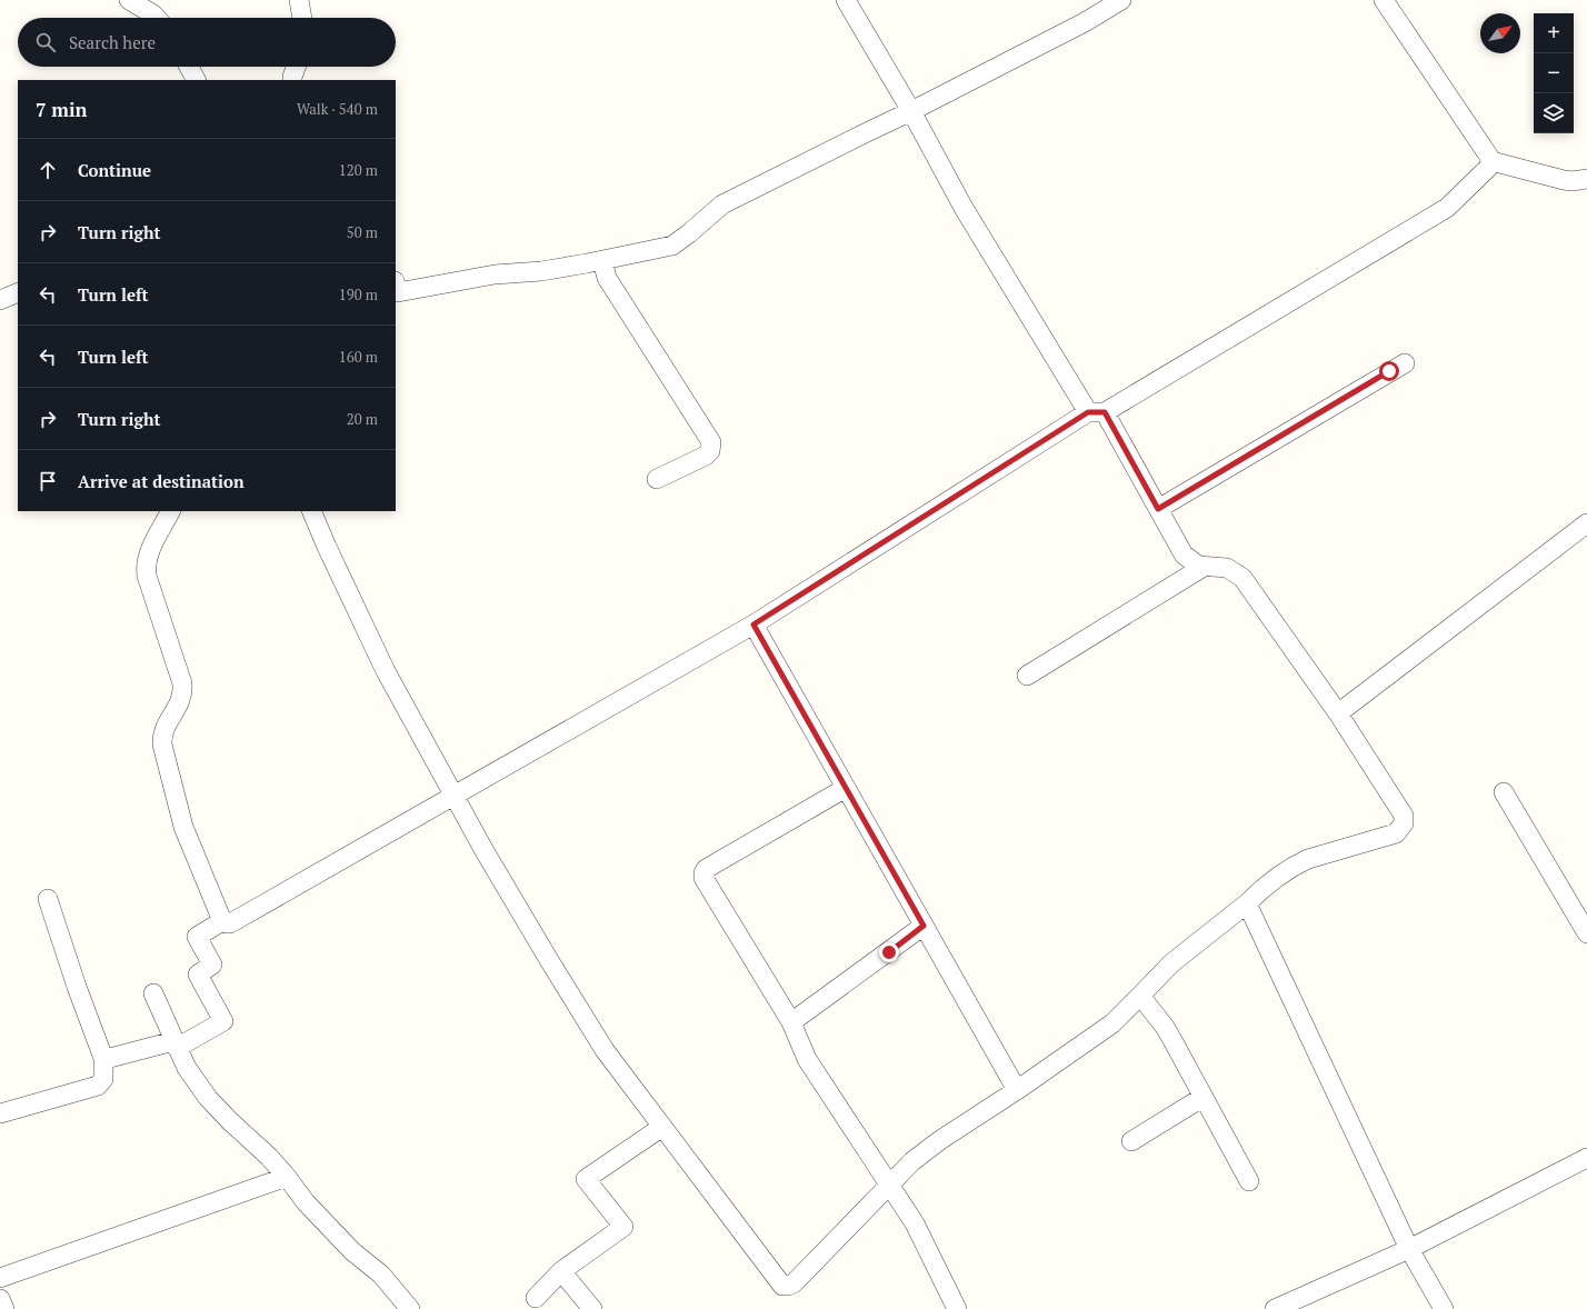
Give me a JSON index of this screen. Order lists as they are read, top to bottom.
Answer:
{
  "north": "top right",
  "page": {
    "map_buttons": ["+", "−"],
    "search": "Search here",
    "heading": ["7 min", "Walk · 540 m"],
    "list": [
      ["Continue", "120 m"],
      ["Turn right", "50 m"],
      ["Turn left", "190 m"],
      ["Turn left", "160 m"],
      ["Turn right", "20 m"],
      "Arrive at destination"
    ]
  }
}
